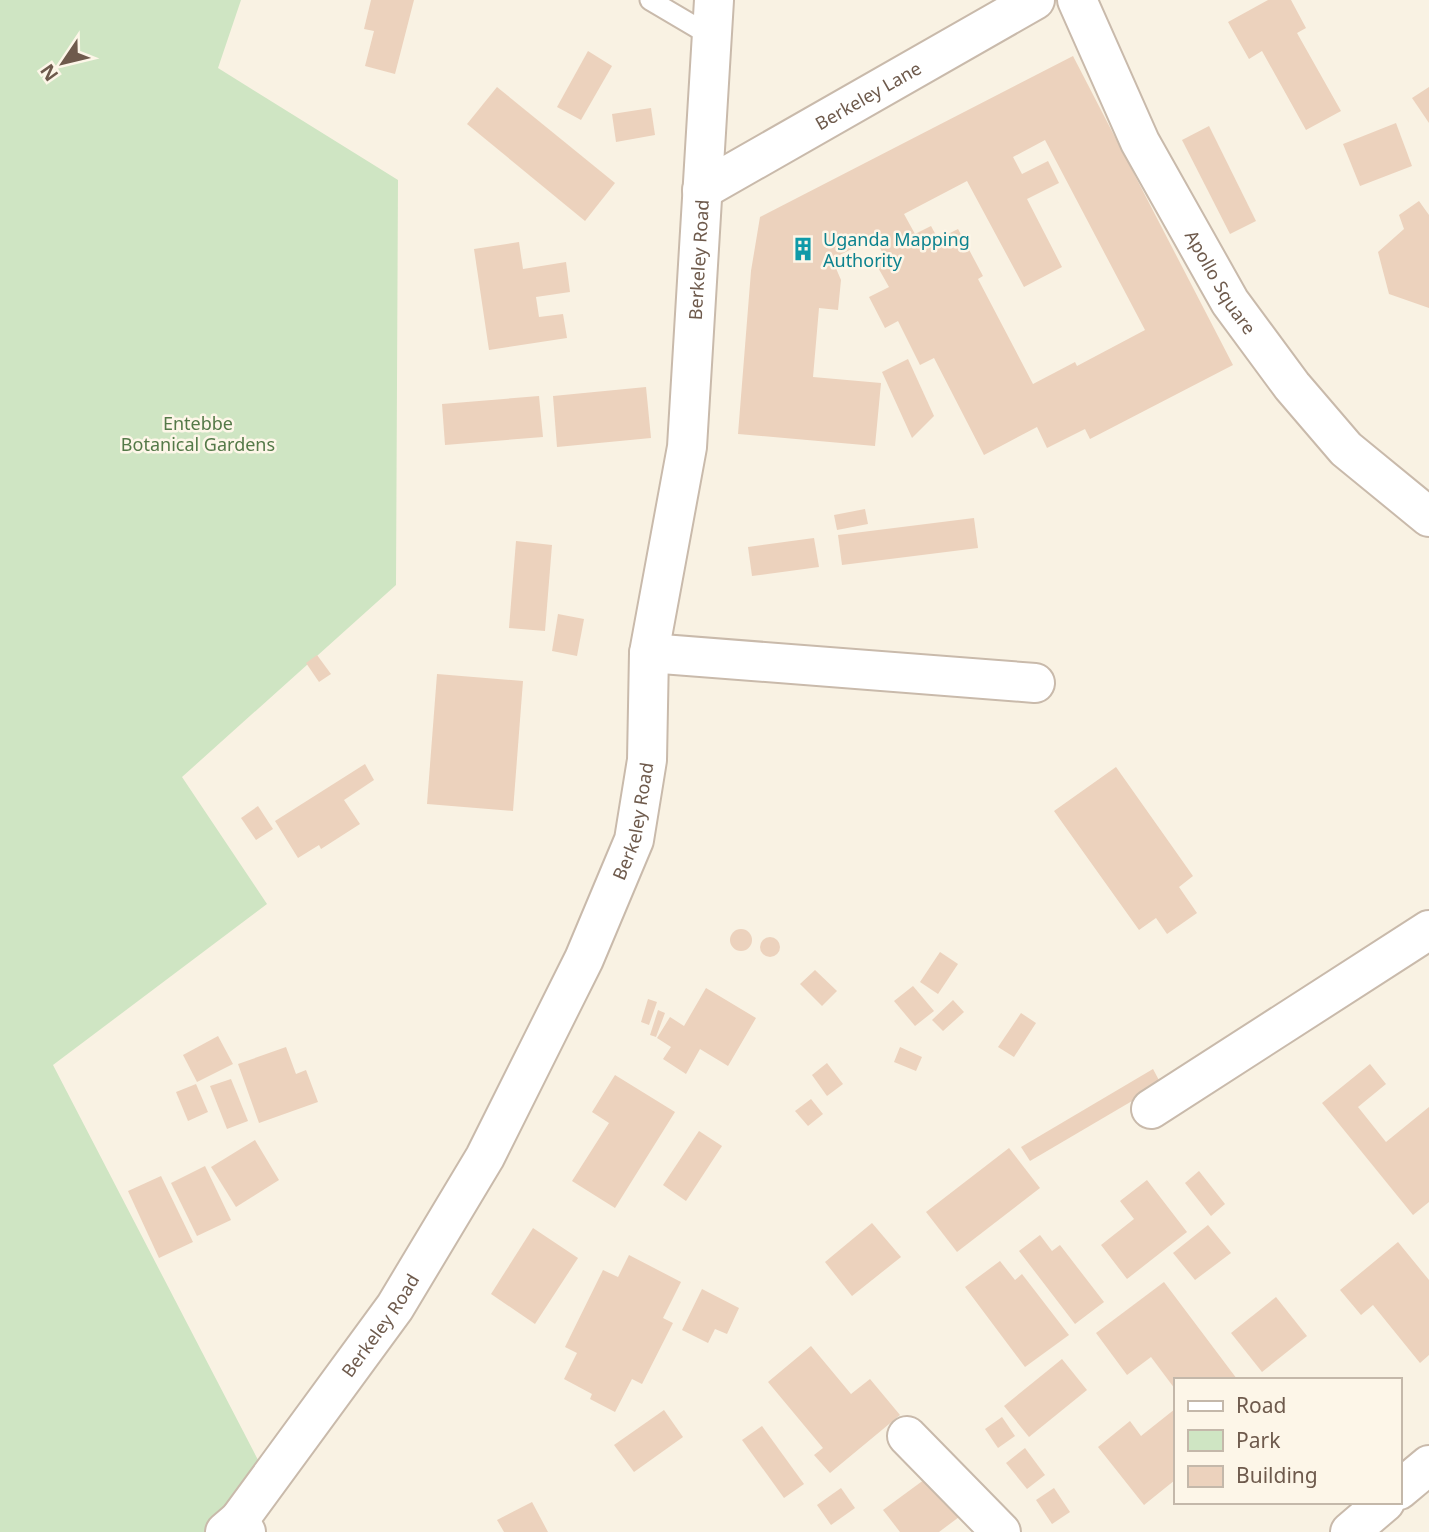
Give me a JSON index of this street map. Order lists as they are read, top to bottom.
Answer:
{
  "streets": {
    "street": ["Berkeley Lane", "Berkeley Road", "Apollo Square"]
  },
  "crossings": [
    ["Berkeley Lane", "Berkeley Road"]
  ],
  "parks": ["Entebbe Botanical Gardens"],
  "places": {
    "building": ["Uganda Mapping Authority"]
  },
  "legend": ["Road", "Park", "Building"],
  "north": "bottom left"
}
